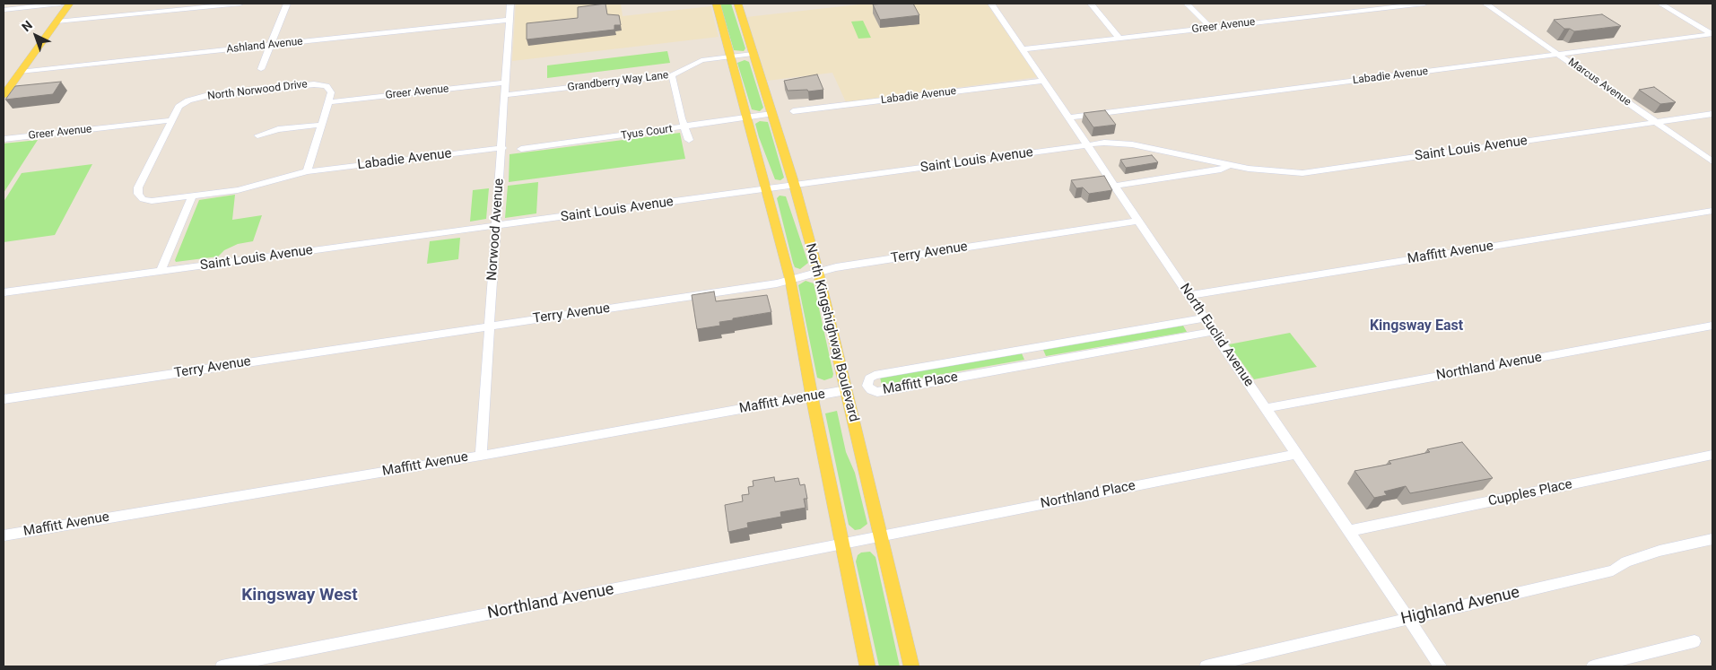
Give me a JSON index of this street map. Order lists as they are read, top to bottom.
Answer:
{
  "streets": {
    "main road": ["North Kingshighway Boulevard"],
    "street": [
      "Greer Avenue",
      "Ashland Avenue",
      "Labadie Avenue",
      "Grandberry Way Lane",
      "Marcus Avenue",
      "North Norwood Drive",
      "Tyus Court",
      "Saint Louis Avenue",
      "Norwood Avenue",
      "Terry Avenue",
      "Maffitt Avenue",
      "North Euclid Avenue",
      "Northland Avenue",
      "Maffitt Place",
      "Cupples Place",
      "Northland Place",
      "Highland Avenue"
    ]
  },
  "crossings": [
    ["Greer Avenue", "Labadie Avenue"],
    ["Greer Avenue", "North Norwood Drive"],
    ["Greer Avenue", "Norwood Avenue"],
    ["Greer Avenue", "North Euclid Avenue"],
    ["Ashland Avenue", "Norwood Avenue"],
    ["Labadie Avenue", "Marcus Avenue"],
    ["Labadie Avenue", "North Norwood Drive"],
    ["Labadie Avenue", "Norwood Avenue"],
    ["Labadie Avenue", "North Euclid Avenue"],
    ["Grandberry Way Lane", "Norwood Avenue"],
    ["Grandberry Way Lane", "North Kingshighway Boulevard"],
    ["Marcus Avenue", "Saint Louis Avenue"],
    ["Tyus Court", "North Kingshighway Boulevard"],
    ["Saint Louis Avenue", "Norwood Avenue"],
    ["Saint Louis Avenue", "North Kingshighway Boulevard"],
    ["Saint Louis Avenue", "North Euclid Avenue"],
    ["Norwood Avenue", "Terry Avenue"],
    ["Norwood Avenue", "Maffitt Avenue"],
    ["Terry Avenue", "North Kingshighway Boulevard"],
    ["Terry Avenue", "North Euclid Avenue"],
    ["Maffitt Avenue", "North Kingshighway Boulevard"],
    ["Maffitt Avenue", "North Euclid Avenue"],
    ["North Kingshighway Boulevard", "Northland Avenue"],
    ["North Kingshighway Boulevard", "Northland Place"],
    ["North Euclid Avenue", "Northland Avenue"],
    ["North Euclid Avenue", "Maffitt Place"],
    ["North Euclid Avenue", "Cupples Place"],
    ["North Euclid Avenue", "Northland Place"],
    ["North Euclid Avenue", "Highland Avenue"],
    ["Northland Avenue", "Northland Place"]
  ],
  "districts": ["Kingsway East", "Kingsway West"],
  "north": "top left"
}
